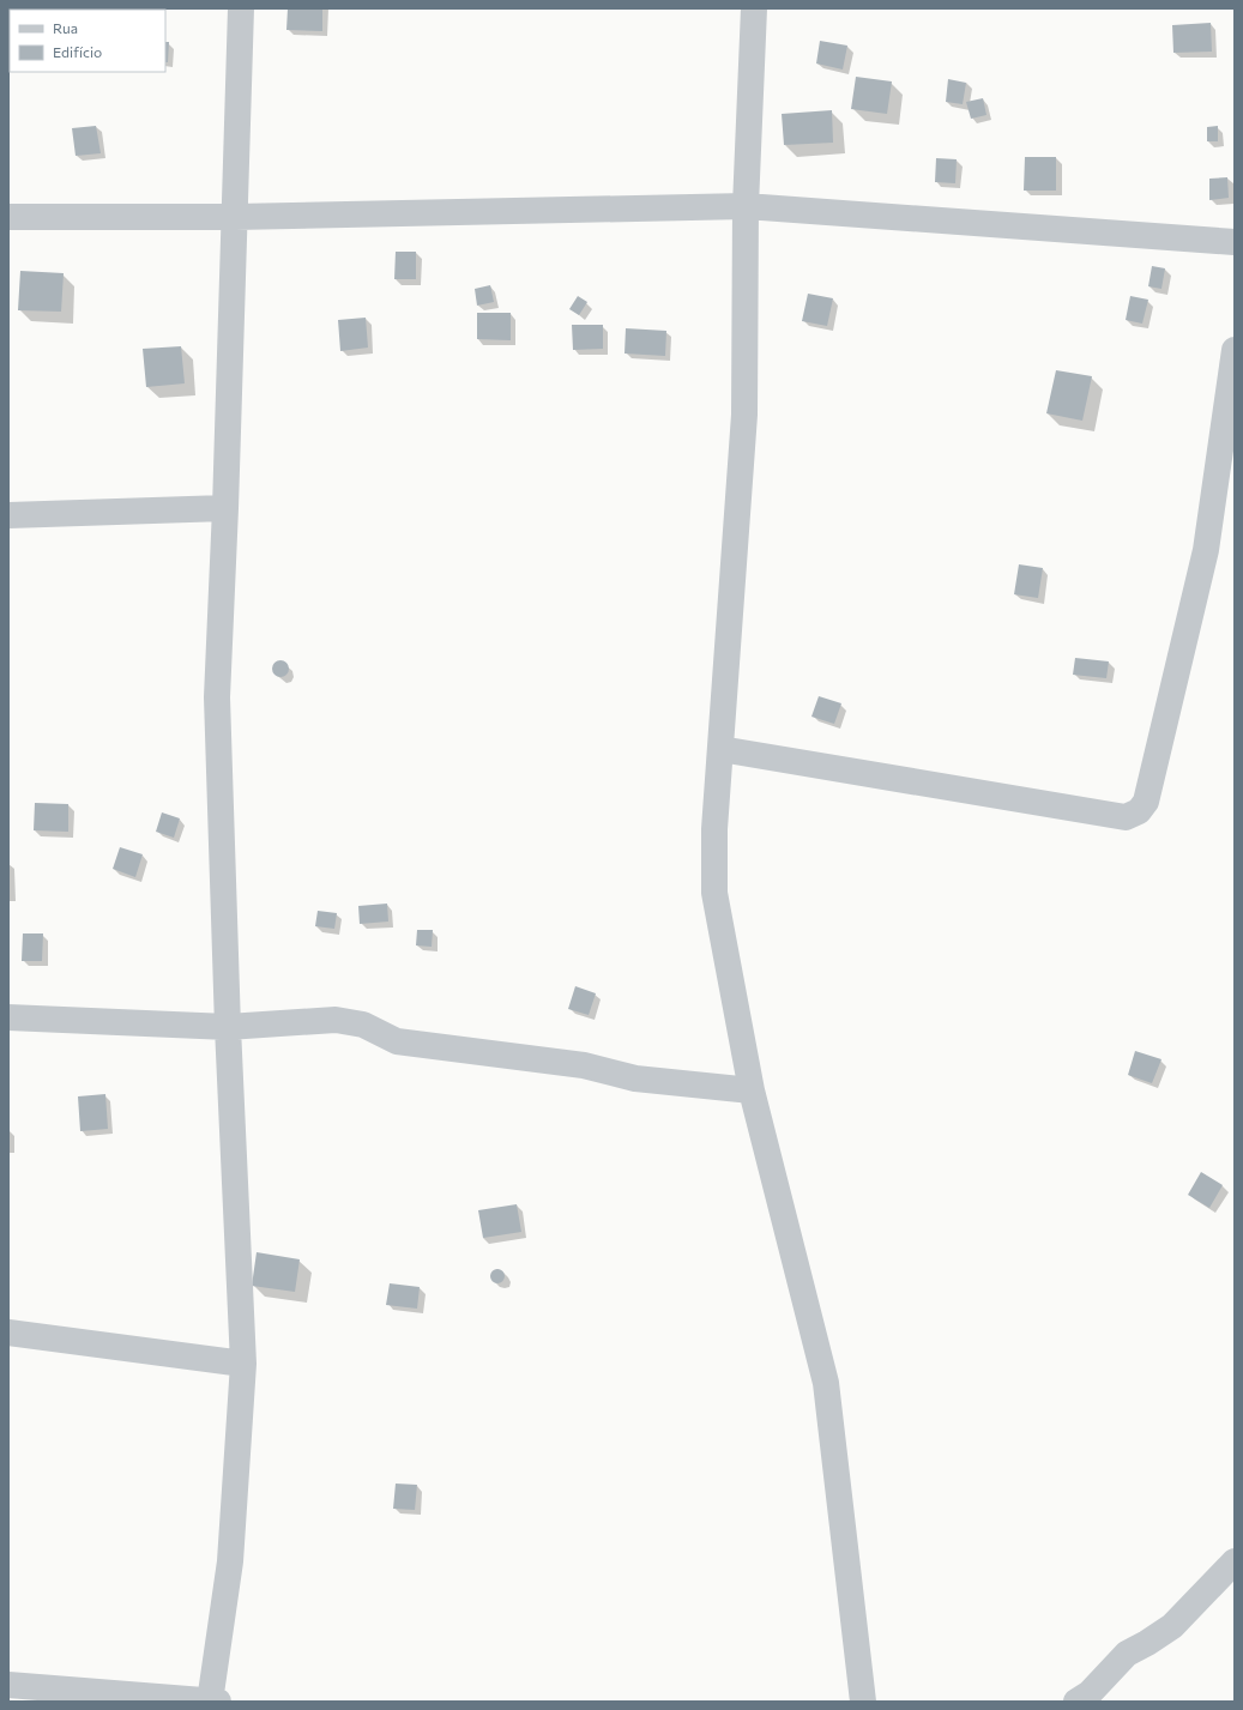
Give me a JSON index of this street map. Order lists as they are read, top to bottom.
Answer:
{
  "legend": ["Rua", "Edifício"]
}
